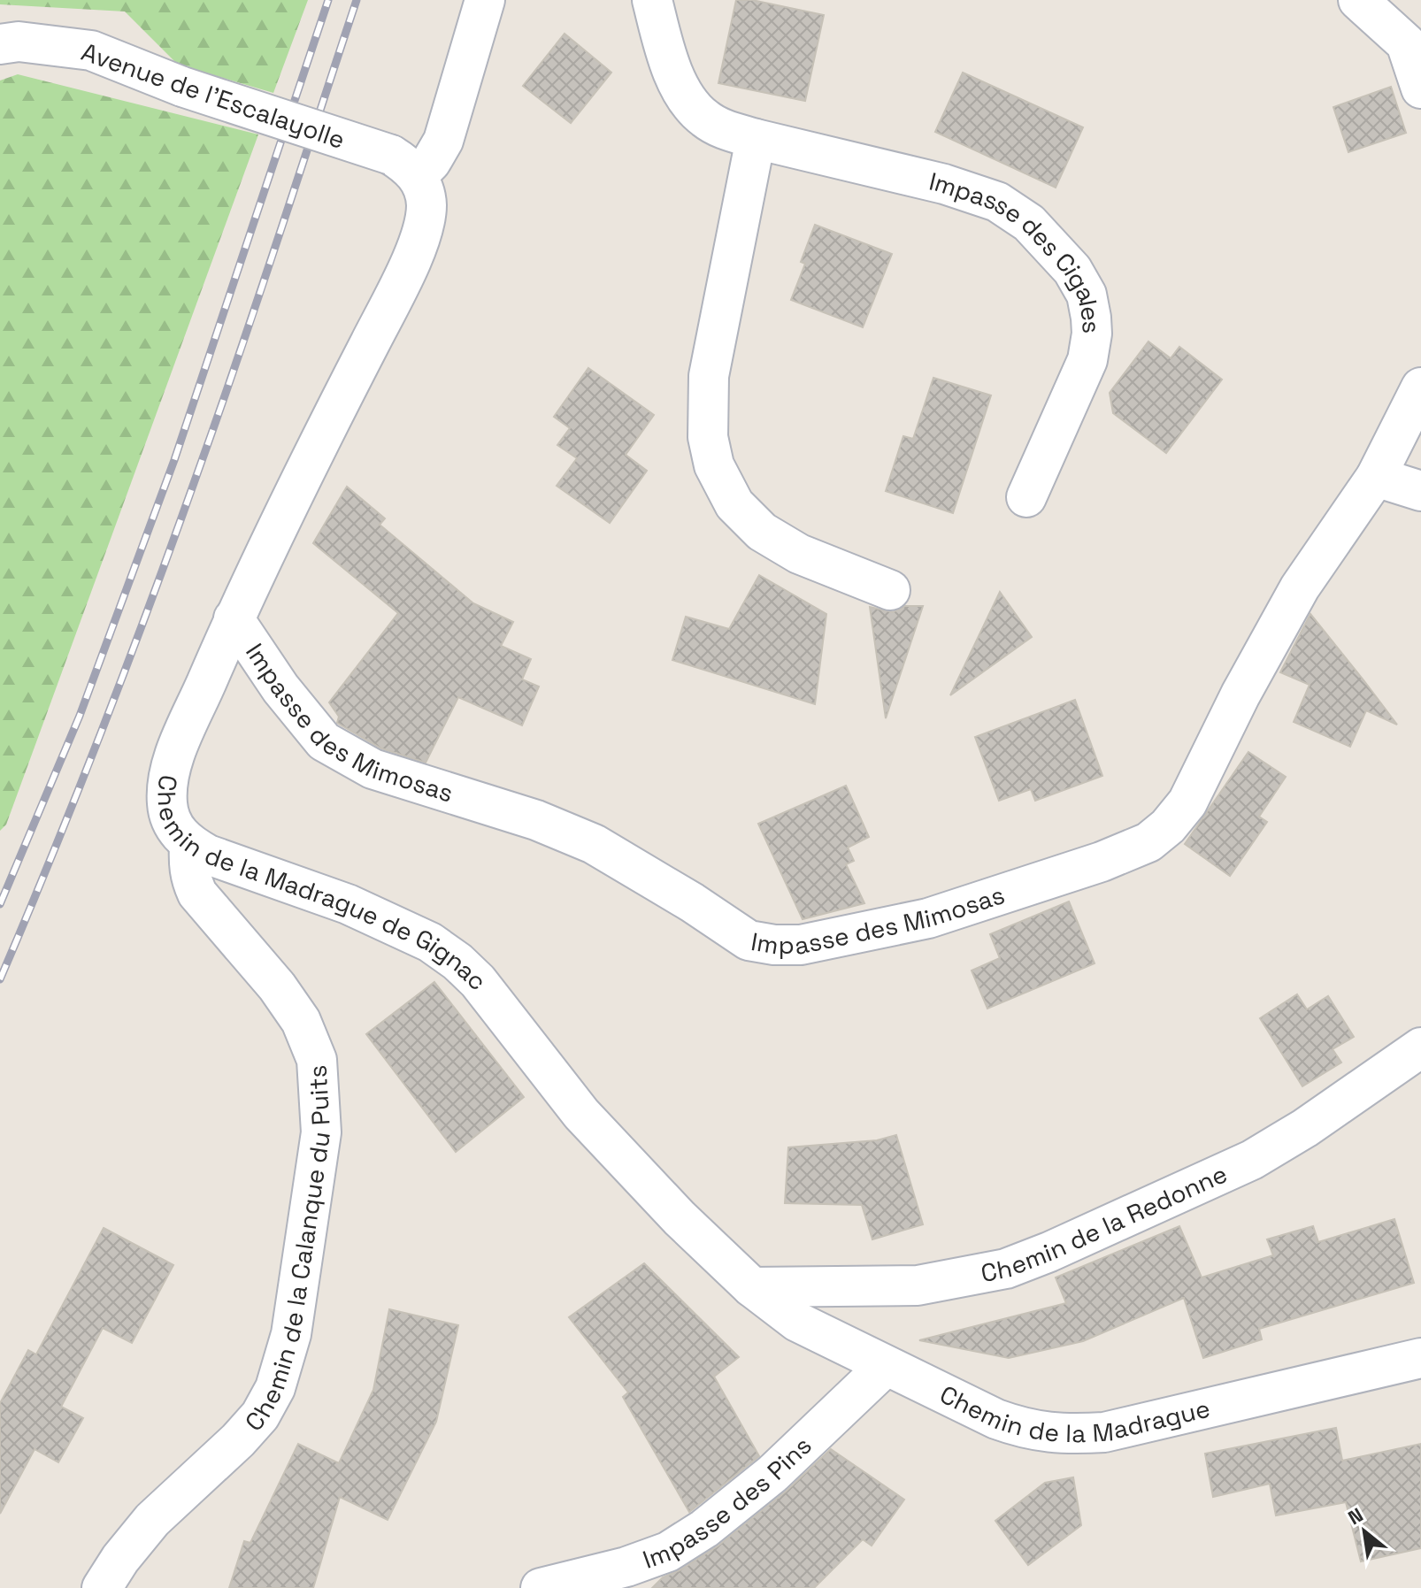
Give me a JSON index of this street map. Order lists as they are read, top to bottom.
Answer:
{
  "streets": {
    "street": [
      "Avenue de l'Escalayolle",
      "Impasse des Cigales",
      "Impasse des Mimosas",
      "Chemin de la Madrague de Gignac",
      "Chemin de la Redonne",
      "Chemin de la Calanque du Puits",
      "Chemin de la Madrague",
      "Impasse des Pins"
    ]
  },
  "crossings": [
    ["Avenue de l'Escalayolle", "Chemin de la Madrague de Gignac"],
    ["Impasse des Mimosas", "Chemin de la Madrague de Gignac"],
    ["Chemin de la Madrague de Gignac", "Chemin de la Redonne"],
    ["Chemin de la Madrague de Gignac", "Chemin de la Calanque du Puits"],
    ["Chemin de la Madrague de Gignac", "Chemin de la Madrague"],
    ["Chemin de la Redonne", "Chemin de la Madrague"],
    ["Chemin de la Madrague", "Impasse des Pins"]
  ],
  "north": "top left"
}
